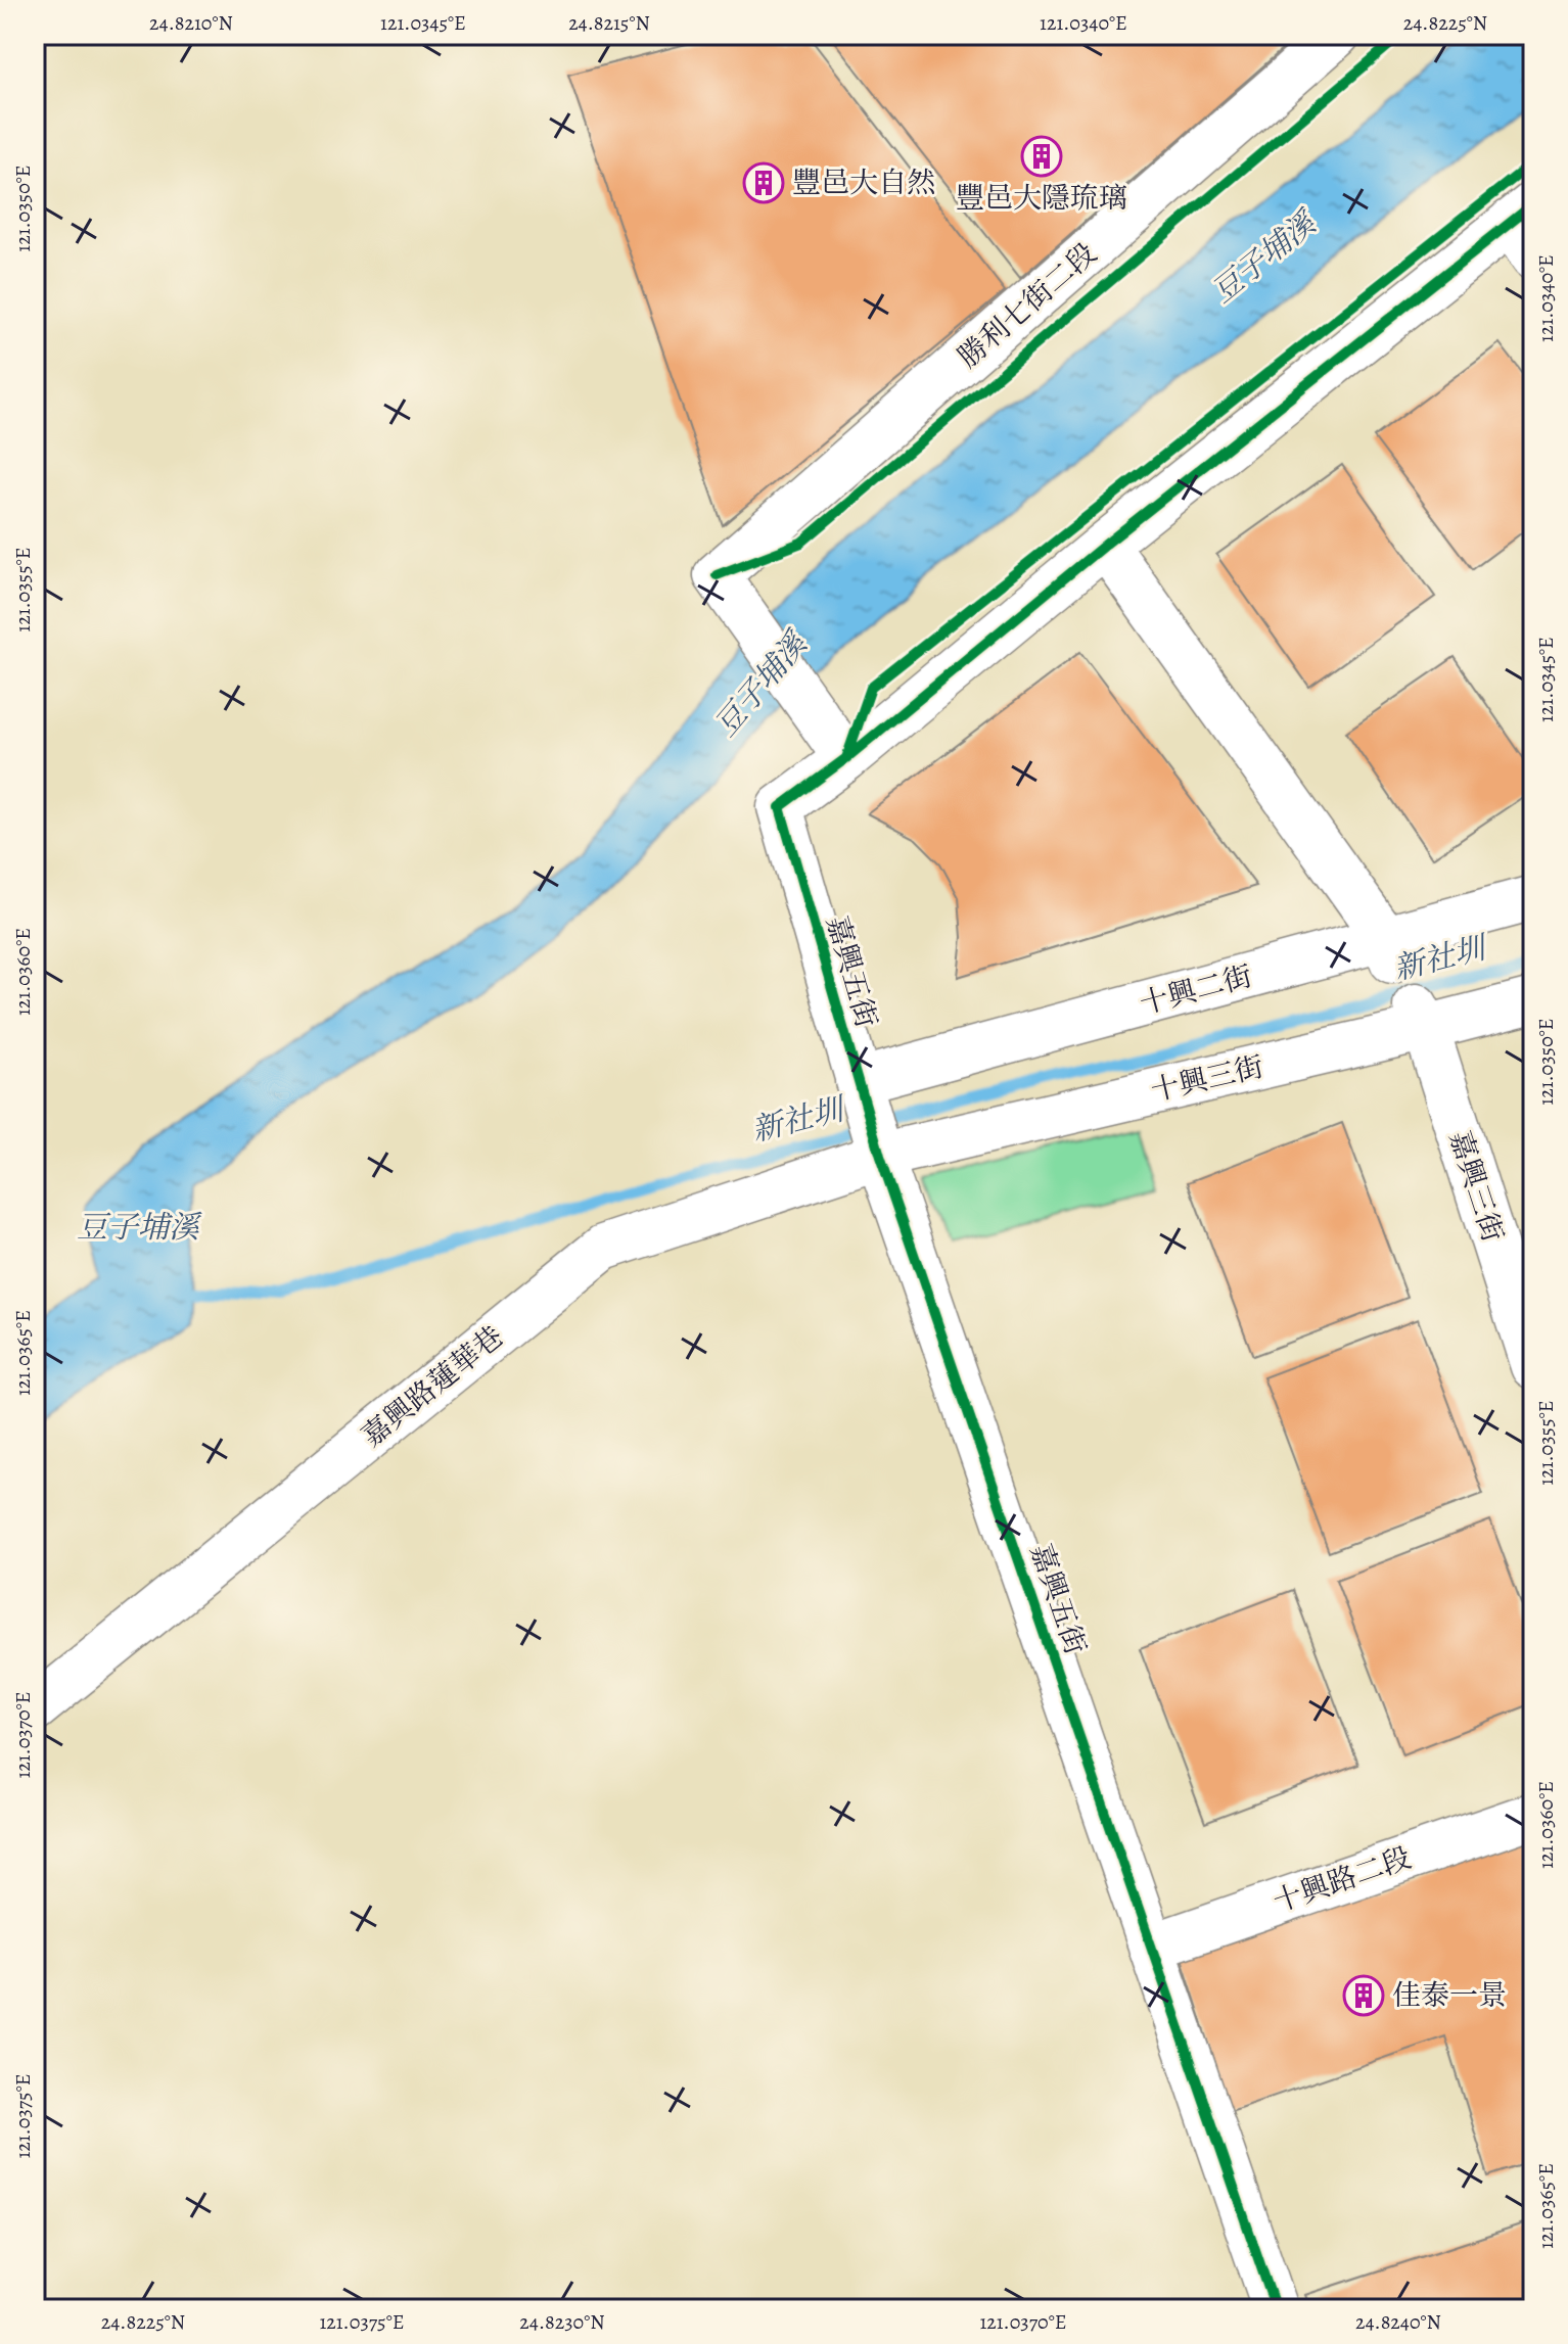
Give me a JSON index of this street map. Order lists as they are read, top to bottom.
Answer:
{
  "streets": {
    "street": [
      "勝利七街二段",
      "嘉興五街",
      "十興二街",
      "十興三街",
      "嘉興三街",
      "嘉興路蓮華巷",
      "十興路二段"
    ]
  },
  "crossings": [
    ["勝利七街二段", "嘉興五街"],
    ["嘉興五街", "十興二街"],
    ["嘉興五街", "十興三街"],
    ["嘉興五街", "嘉興路蓮華巷"],
    ["嘉興五街", "十興路二段"],
    ["十興三街", "嘉興三街"],
    ["十興三街", "嘉興路蓮華巷"]
  ],
  "water": ["豆子埔溪", "新社圳"],
  "places": {
    "building": ["豐邑大隱琉璃", "豐邑大自然", "佳泰一景"]
  },
  "coordinates": [
    "24.8210°N",
    "121.0345°E",
    "24.8215°N",
    "121.0340°E",
    "24.8225°N",
    "121.0350°E",
    "121.0355°E",
    "121.0360°E",
    "121.0365°E",
    "121.0370°E",
    "121.0375°E",
    "24.8230°N",
    "24.8240°N"
  ]
}
